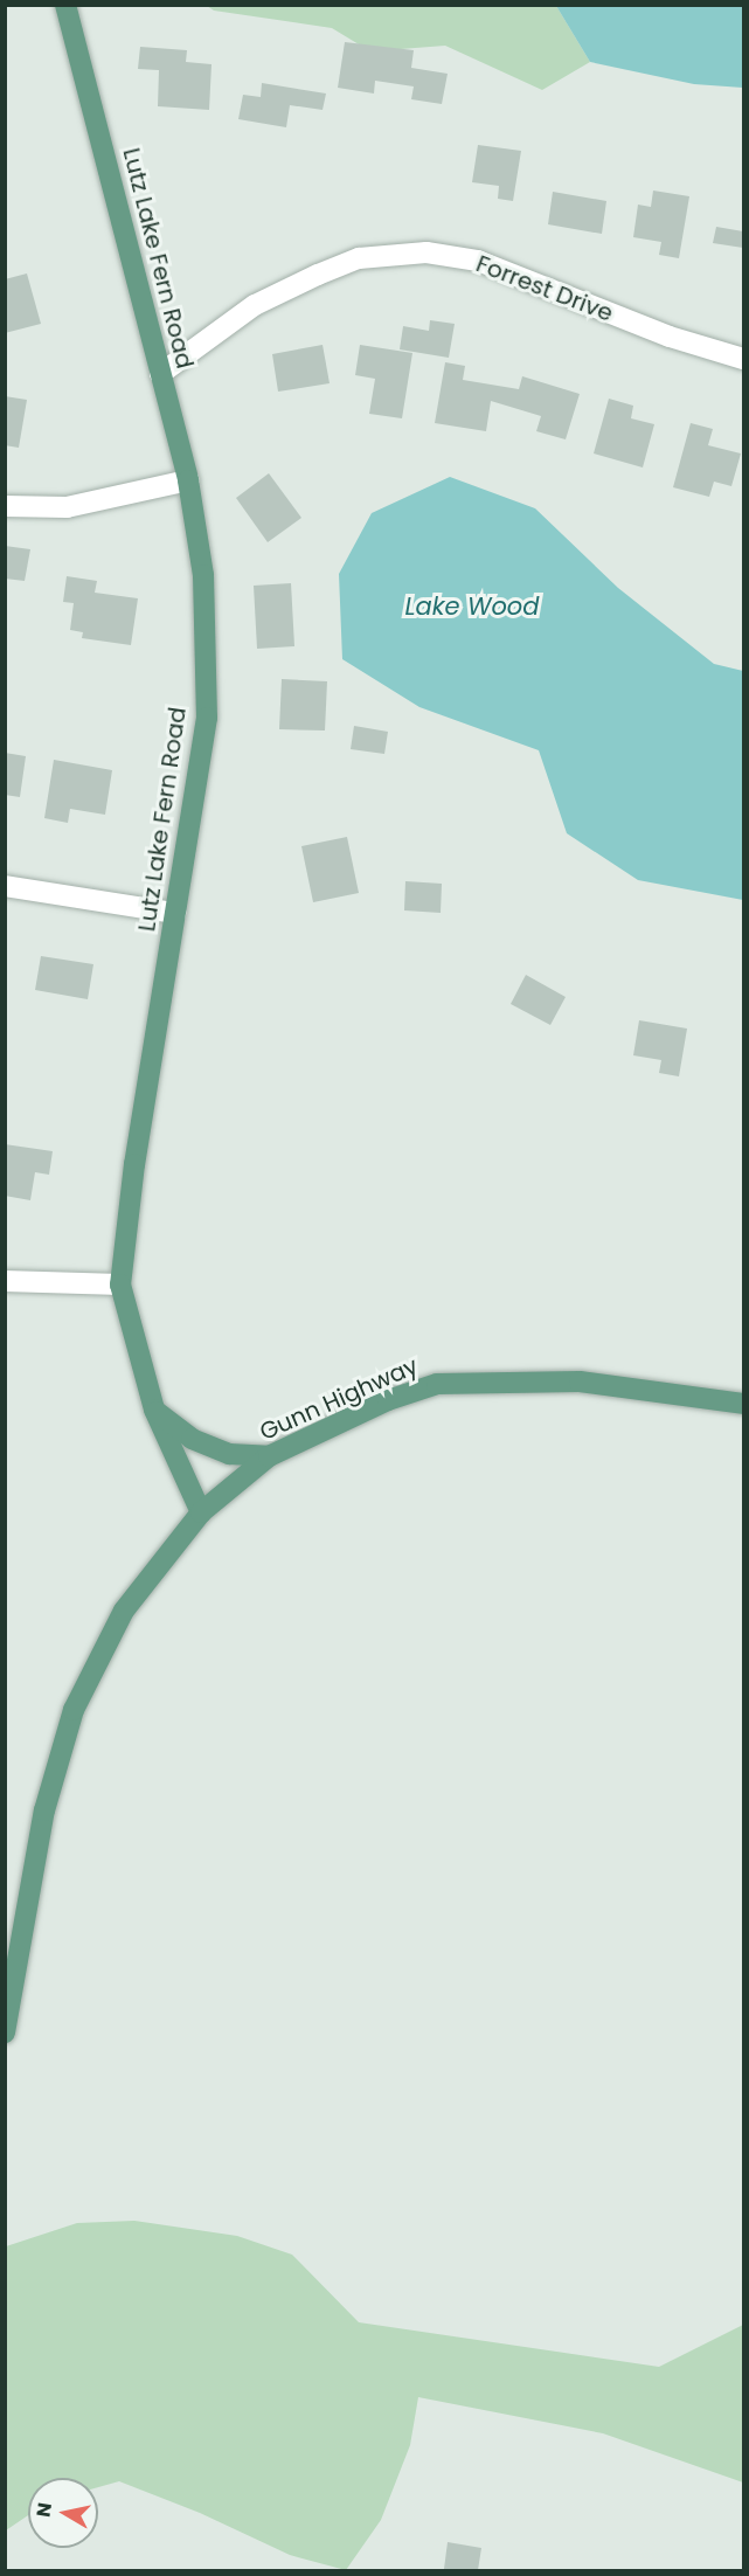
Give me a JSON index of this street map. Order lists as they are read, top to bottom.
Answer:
{
  "streets": {
    "main road": ["Lutz Lake Fern Road", "Gunn Highway"],
    "street": ["Forrest Drive"]
  },
  "crossings": [
    ["Lutz Lake Fern Road", "Forrest Drive"],
    ["Lutz Lake Fern Road", "Gunn Highway"]
  ],
  "water": ["Lake Wood"],
  "north": "left"
}
